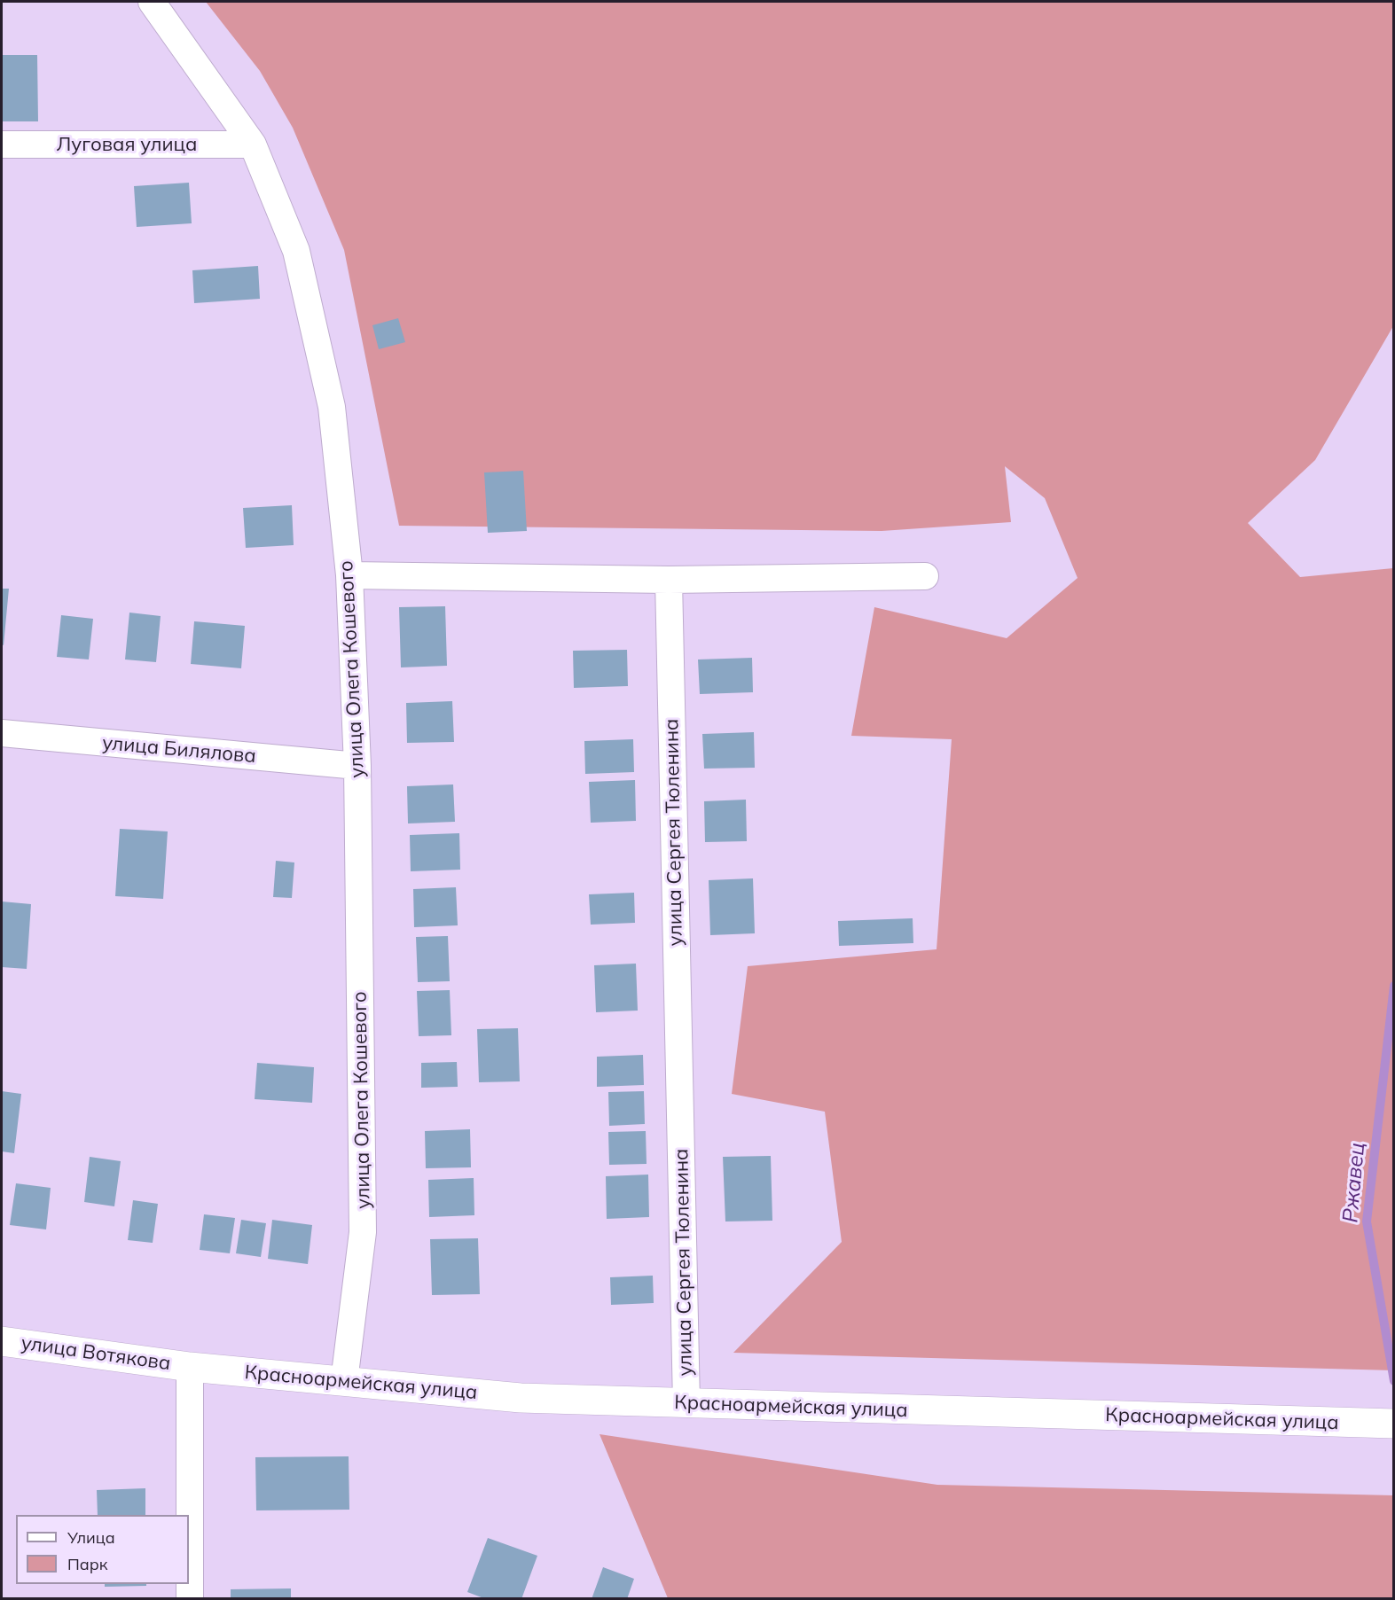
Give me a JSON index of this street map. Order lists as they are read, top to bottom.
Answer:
{
  "streets": {
    "street": [
      "Луговая улица",
      "улица Олега Кошевого",
      "улица Билялова",
      "улица Сергея Тюленина",
      "улица Вотякова",
      "Красноармейская улица"
    ]
  },
  "crossings": [
    ["Луговая улица", "улица Олега Кошевого"],
    ["улица Олега Кошевого", "улица Билялова"],
    ["улица Олега Кошевого", "Красноармейская улица"],
    ["улица Сергея Тюленина", "Красноармейская улица"],
    ["улица Вотякова", "Красноармейская улица"]
  ],
  "water": ["Ржавец"],
  "legend": ["Улица", "Парк"]
}
